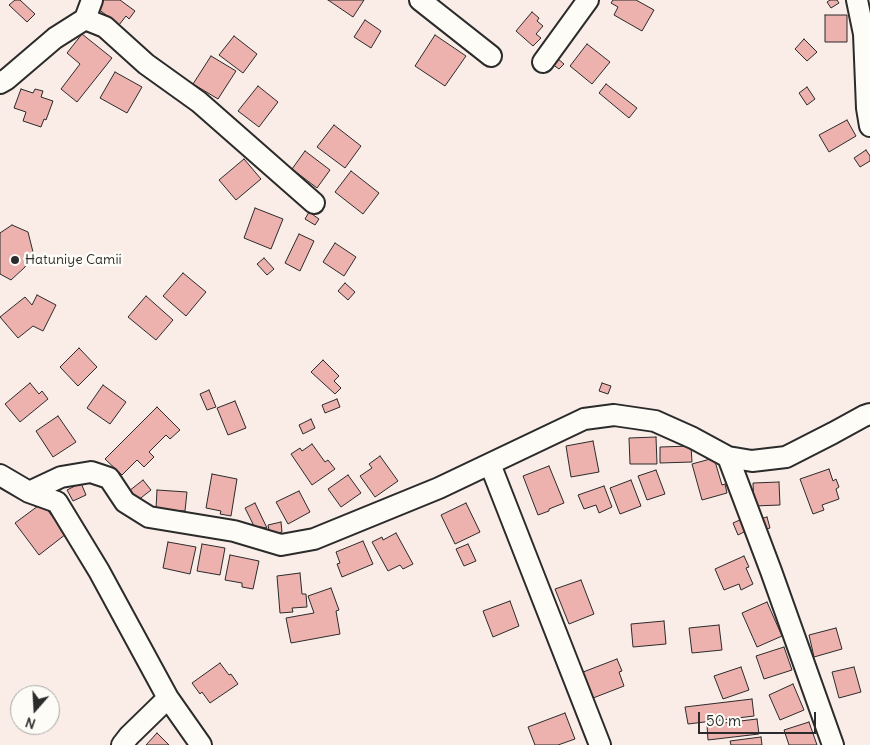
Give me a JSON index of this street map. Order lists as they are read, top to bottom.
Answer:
{
  "places": ["Hatuniye Camii"],
  "scale_bar": "50 m",
  "north": "bottom"
}
